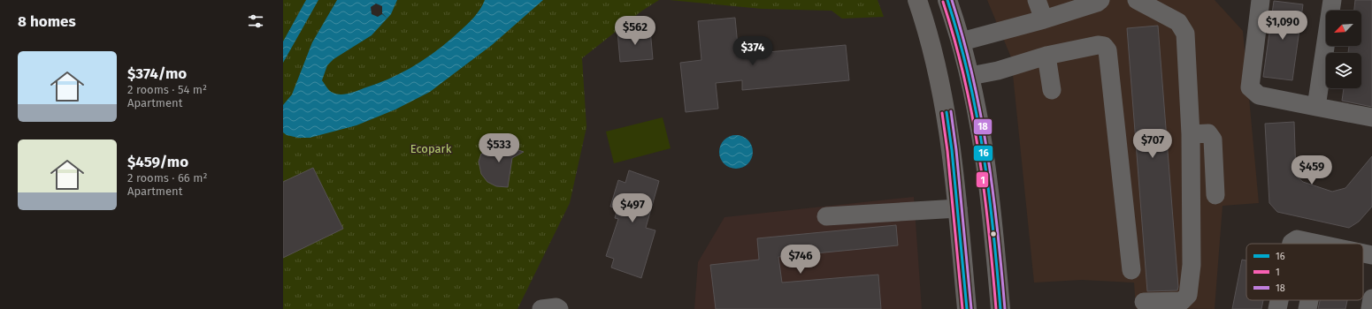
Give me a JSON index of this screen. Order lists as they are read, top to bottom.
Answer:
{
  "parks": ["Ecopark"],
  "lines": ["transit line 16", "transit line 18", "transit line 1"],
  "legend": ["16", "1", "18"],
  "north": "bottom left",
  "page": {
    "heading": "8 homes",
    "price": [
      "$1,090",
      "$562",
      "$374",
      "$707",
      "$533",
      "$459",
      "$497",
      "$746"
    ],
    "list": [
      {
        "name": "$374/mo",
        "note": "2 rooms · 54 m² · Apartment"
      },
      {
        "name": "$459/mo",
        "note": "2 rooms · 66 m² · Apartment"
      }
    ]
  }
}
